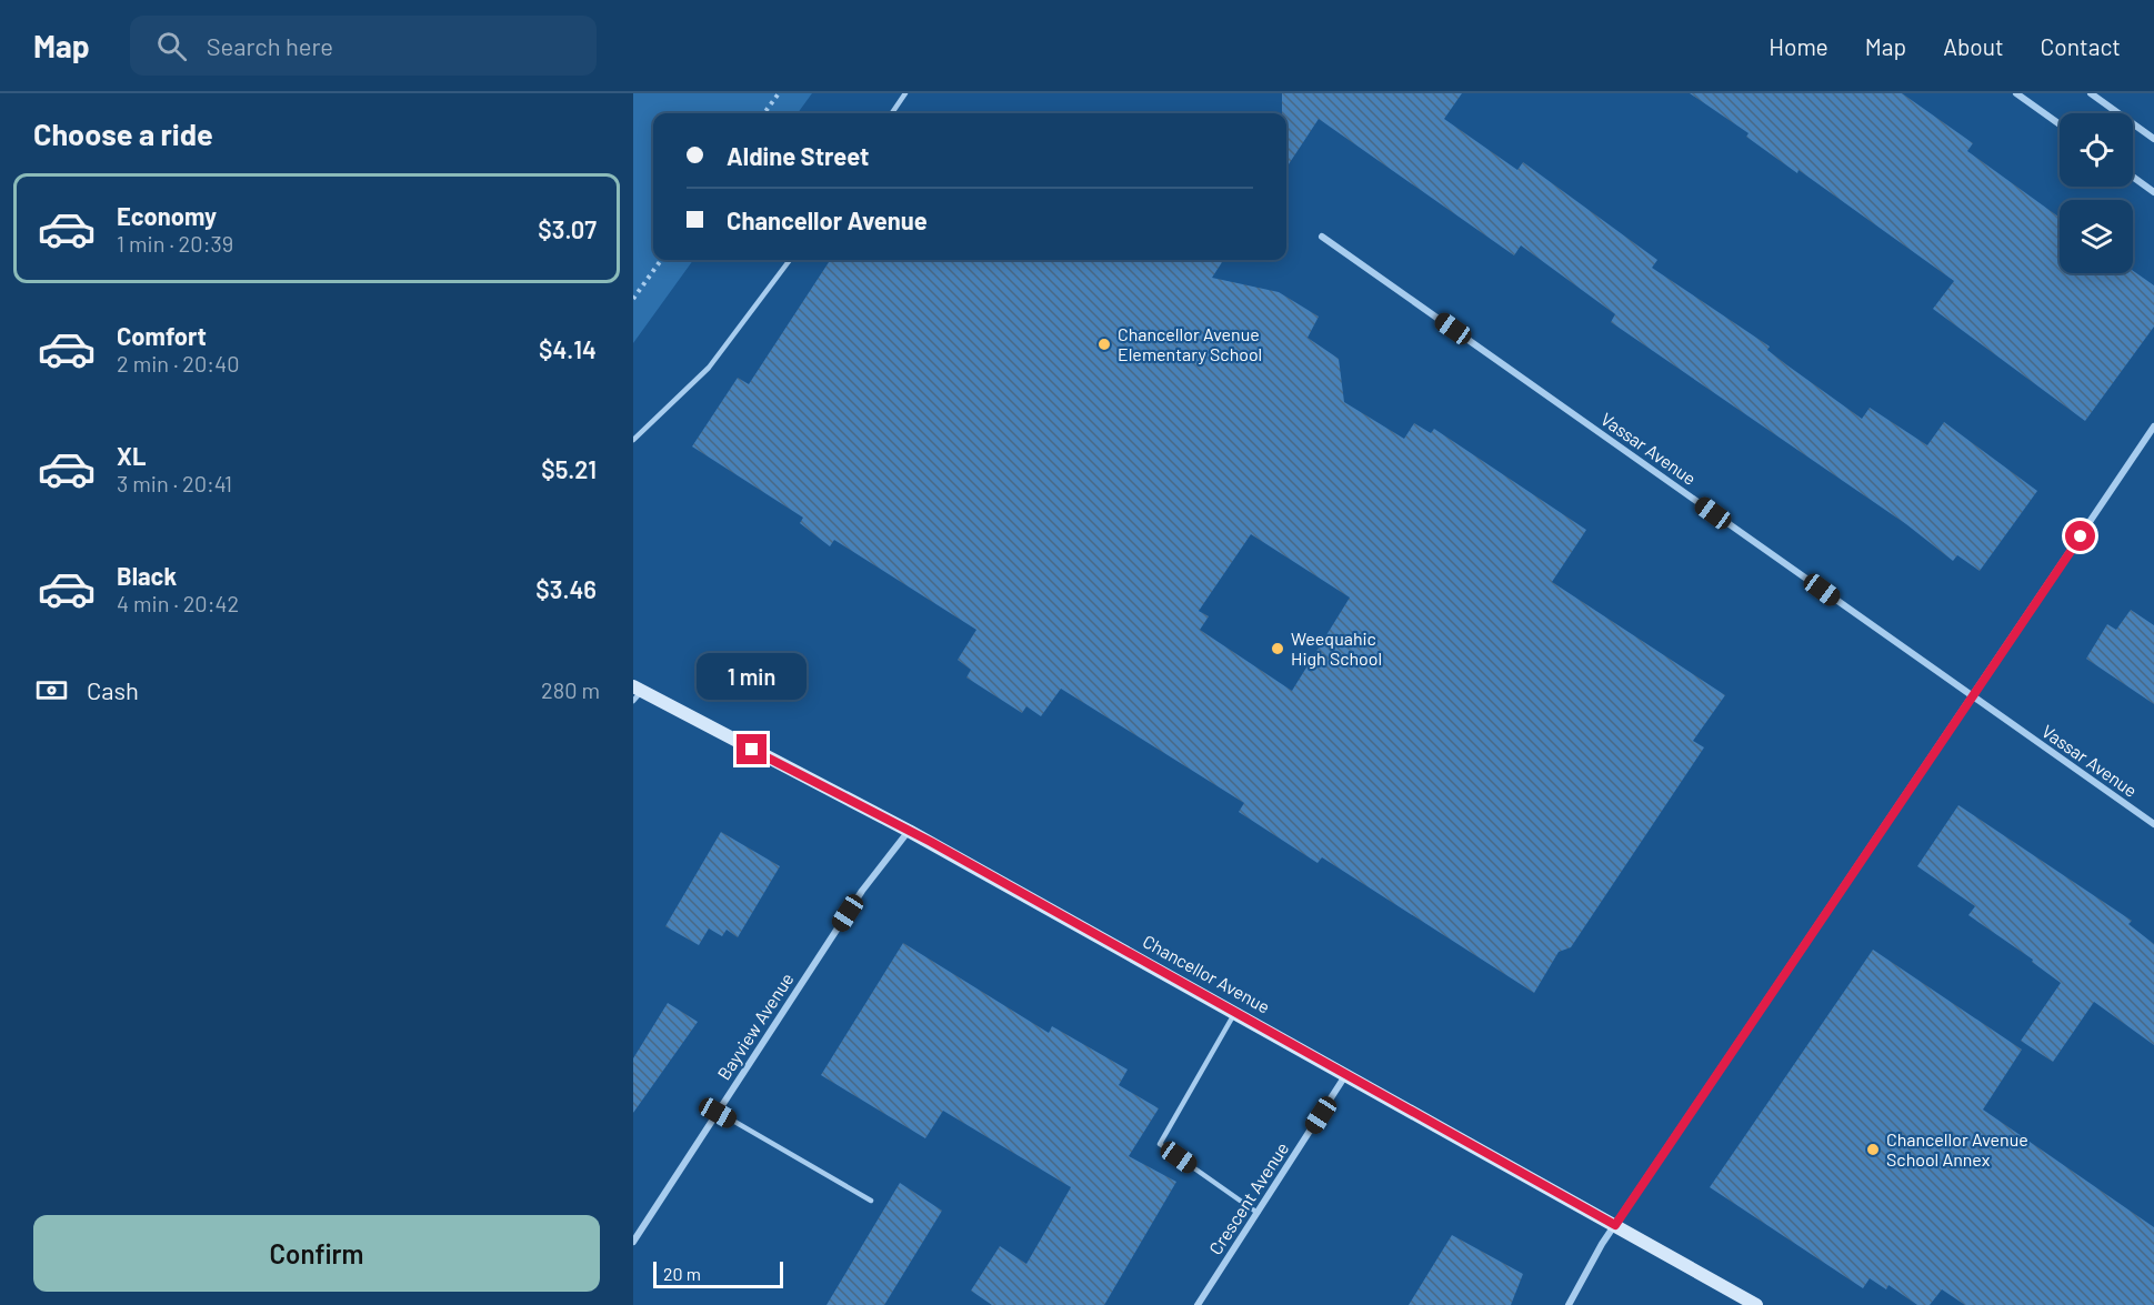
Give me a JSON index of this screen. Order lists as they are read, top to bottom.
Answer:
{
  "streets": {
    "main road": ["Chancellor Avenue"],
    "street": ["Vassar Avenue", "Bayview Avenue", "Crescent Avenue"]
  },
  "crossings": [
    ["Chancellor Avenue", "Bayview Avenue"],
    ["Chancellor Avenue", "Crescent Avenue"]
  ],
  "places": ["Chancellor Avenue Elementary School", "Weequahic High School", "Chancellor Avenue School Annex"],
  "scale_bar": "20 m",
  "page": {
    "header": "Map",
    "search": "Search here",
    "nav": [
      "Home",
      "Map",
      "About",
      "Contact"
    ],
    "heading": "Choose a ride",
    "banner": ["Aldine Street", "Chancellor Avenue"],
    "list": [
      {
        "name": "Economy",
        "note": "1 min · 20:39",
        "value": "$3.07"
      },
      {
        "name": "Comfort",
        "note": "2 min · 20:40",
        "value": "$4.14"
      },
      {
        "name": "XL",
        "note": "3 min · 20:41",
        "value": "$5.21"
      },
      {
        "name": "Black",
        "note": "4 min · 20:42",
        "value": "$3.46"
      }
    ],
    "pay": ["Cash", "280 m"],
    "bubble": "1 min",
    "buttons": "Confirm",
    "scale": "20 m"
  }
}
